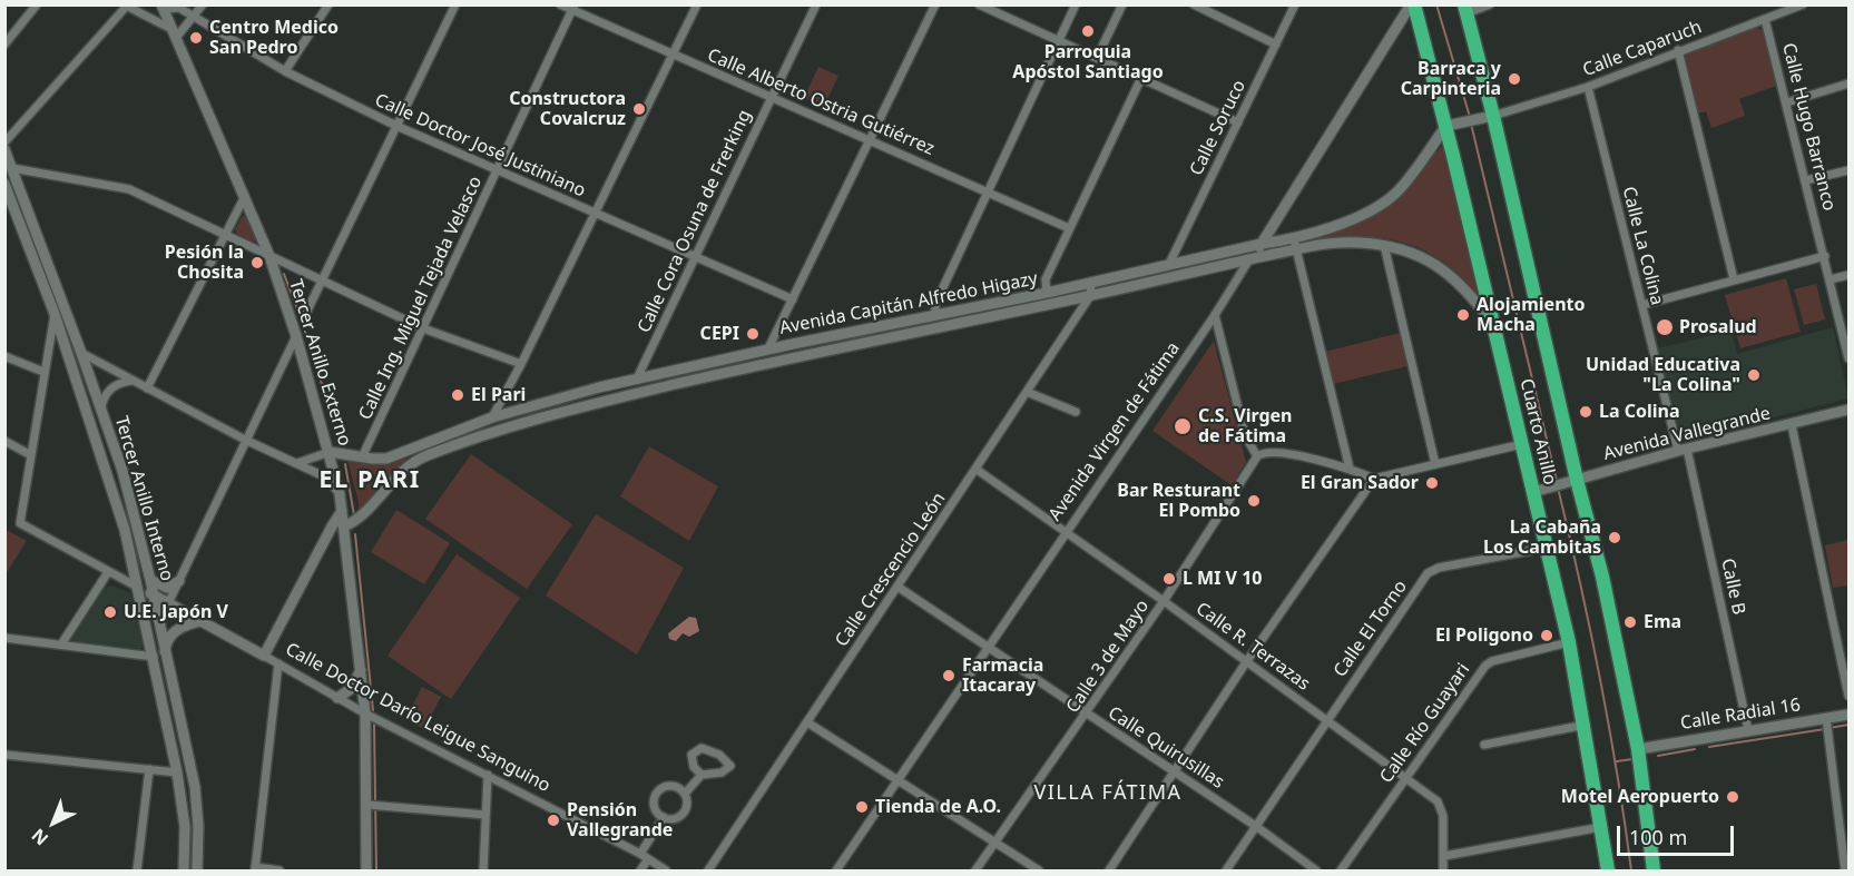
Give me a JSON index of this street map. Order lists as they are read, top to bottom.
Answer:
{
  "streets": {
    "highway": ["Cuarto Anillo"],
    "street": [
      "Calle Caparuch",
      "Calle Alberto Ostria Gutiérrez",
      "Calle Hugo Barranco",
      "Calle Soruco",
      "Calle Doctor José Justiniano",
      "Calle Cora Osuna de Frerking",
      "Calle La Colina",
      "Calle Ing. Miguel Tejada Velasco",
      "Avenida Capitán Alfredo Higazy",
      "Tercer Anillo Externo",
      "Avenida Virgen de Fátima",
      "Avenida Vallegrande",
      "Tercer Anillo Interno",
      "Calle Crescencio León",
      "Calle B",
      "Calle El Torno",
      "Calle R. Terrazas",
      "Calle 3 de Mayo",
      "Calle Radial 16",
      "Calle Doctor Darío Leigue Sanguino",
      "Calle Río Guayari",
      "Calle Quirusillas"
    ]
  },
  "crossings": [
    ["Calle Caparuch", "Calle Hugo Barranco"],
    ["Calle Caparuch", "Calle La Colina"],
    ["Calle Caparuch", "Cuarto Anillo"],
    ["Calle Alberto Ostria Gutiérrez", "Calle Cora Osuna de Frerking"],
    ["Calle Alberto Ostria Gutiérrez", "Calle Ing. Miguel Tejada Velasco"],
    ["Calle Soruco", "Avenida Capitán Alfredo Higazy"],
    ["Calle Doctor José Justiniano", "Calle Cora Osuna de Frerking"],
    ["Calle Doctor José Justiniano", "Calle Ing. Miguel Tejada Velasco"],
    ["Calle Doctor José Justiniano", "Tercer Anillo Externo"],
    ["Calle Cora Osuna de Frerking", "Avenida Capitán Alfredo Higazy"],
    ["Calle La Colina", "Avenida Vallegrande"],
    ["Calle La Colina", "Calle B"],
    ["Calle Ing. Miguel Tejada Velasco", "Avenida Capitán Alfredo Higazy"],
    ["Avenida Capitán Alfredo Higazy", "Tercer Anillo Externo"],
    ["Avenida Capitán Alfredo Higazy", "Avenida Virgen de Fátima"],
    ["Avenida Capitán Alfredo Higazy", "Cuarto Anillo"],
    ["Avenida Capitán Alfredo Higazy", "Calle Crescencio León"],
    ["Tercer Anillo Externo", "Calle Doctor Darío Leigue Sanguino"],
    ["Avenida Virgen de Fátima", "Cuarto Anillo"],
    ["Avenida Virgen de Fátima", "Calle R. Terrazas"],
    ["Avenida Virgen de Fátima", "Calle Quirusillas"],
    ["Cuarto Anillo", "Avenida Vallegrande"],
    ["Cuarto Anillo", "Calle El Torno"],
    ["Cuarto Anillo", "Calle Radial 16"],
    ["Cuarto Anillo", "Calle Río Guayari"],
    ["Avenida Vallegrande", "Calle B"],
    ["Tercer Anillo Interno", "Calle Doctor Darío Leigue Sanguino"],
    ["Calle Crescencio León", "Calle R. Terrazas"],
    ["Calle Crescencio León", "Calle Quirusillas"],
    ["Calle B", "Calle Radial 16"],
    ["Calle El Torno", "Calle R. Terrazas"],
    ["Calle El Torno", "Calle Quirusillas"],
    ["Calle R. Terrazas", "Calle 3 de Mayo"],
    ["Calle R. Terrazas", "Calle Río Guayari"],
    ["Calle 3 de Mayo", "Calle Quirusillas"]
  ],
  "districts": ["EL PARI", "VILLA FÁTIMA"],
  "places": [
    "Parroquia Apóstol Santiago",
    "Centro Medico San Pedro",
    "Barraca y Carpinteria",
    "Constructora Covalcruz",
    "Pesión la Chosita",
    "Alojamiento Macha",
    "Prosalud",
    "CEPI",
    "Unidad Educativa \"La Colina\"",
    "El Pari",
    "La Colina",
    "C.S. Virgen de Fátima",
    "El Gran Sador",
    "Bar Resturant El Pombo",
    "La Cabaña Los Cambitas",
    "L MI V 10",
    "U.E. Japón V",
    "Ema",
    "El Poligono",
    "Farmacia Itacaray",
    "Motel Aeropuerto",
    "Tienda de A.O.",
    "Pensión Vallegrande"
  ],
  "scale_bar": "100 m",
  "north": "bottom left"
}
